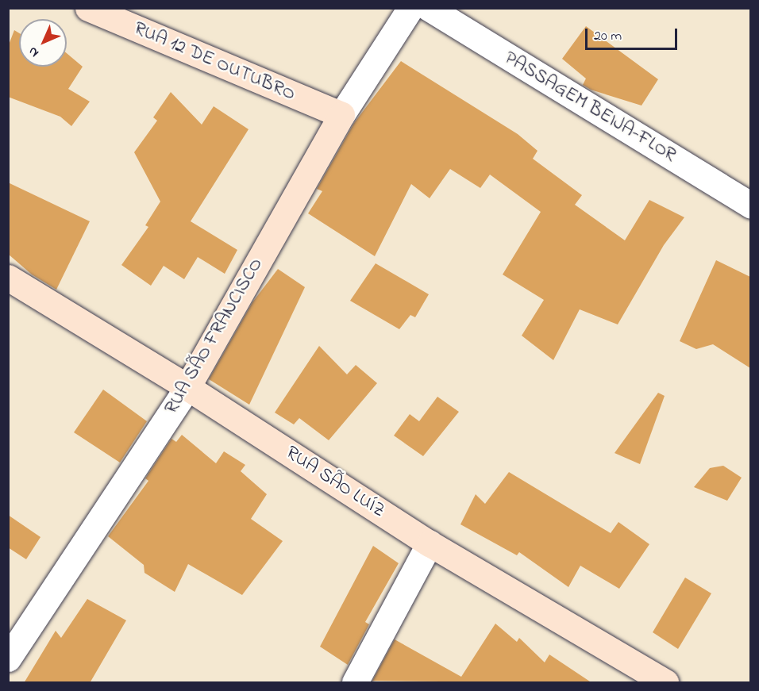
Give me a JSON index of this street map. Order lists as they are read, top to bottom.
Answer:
{
  "streets": {
    "main road": ["RUA 12 DE OUTUBRO", "RUA SÃO FRANCISCO", "RUA SÃO LUÍZ"],
    "street": ["PASSAGEM BEIJA-FLOR"]
  },
  "crossings": [
    ["RUA 12 DE OUTUBRO", "RUA SÃO FRANCISCO"],
    ["RUA SÃO FRANCISCO", "RUA SÃO LUÍZ"]
  ],
  "scale_bar": "20 m",
  "north": "bottom left"
}
